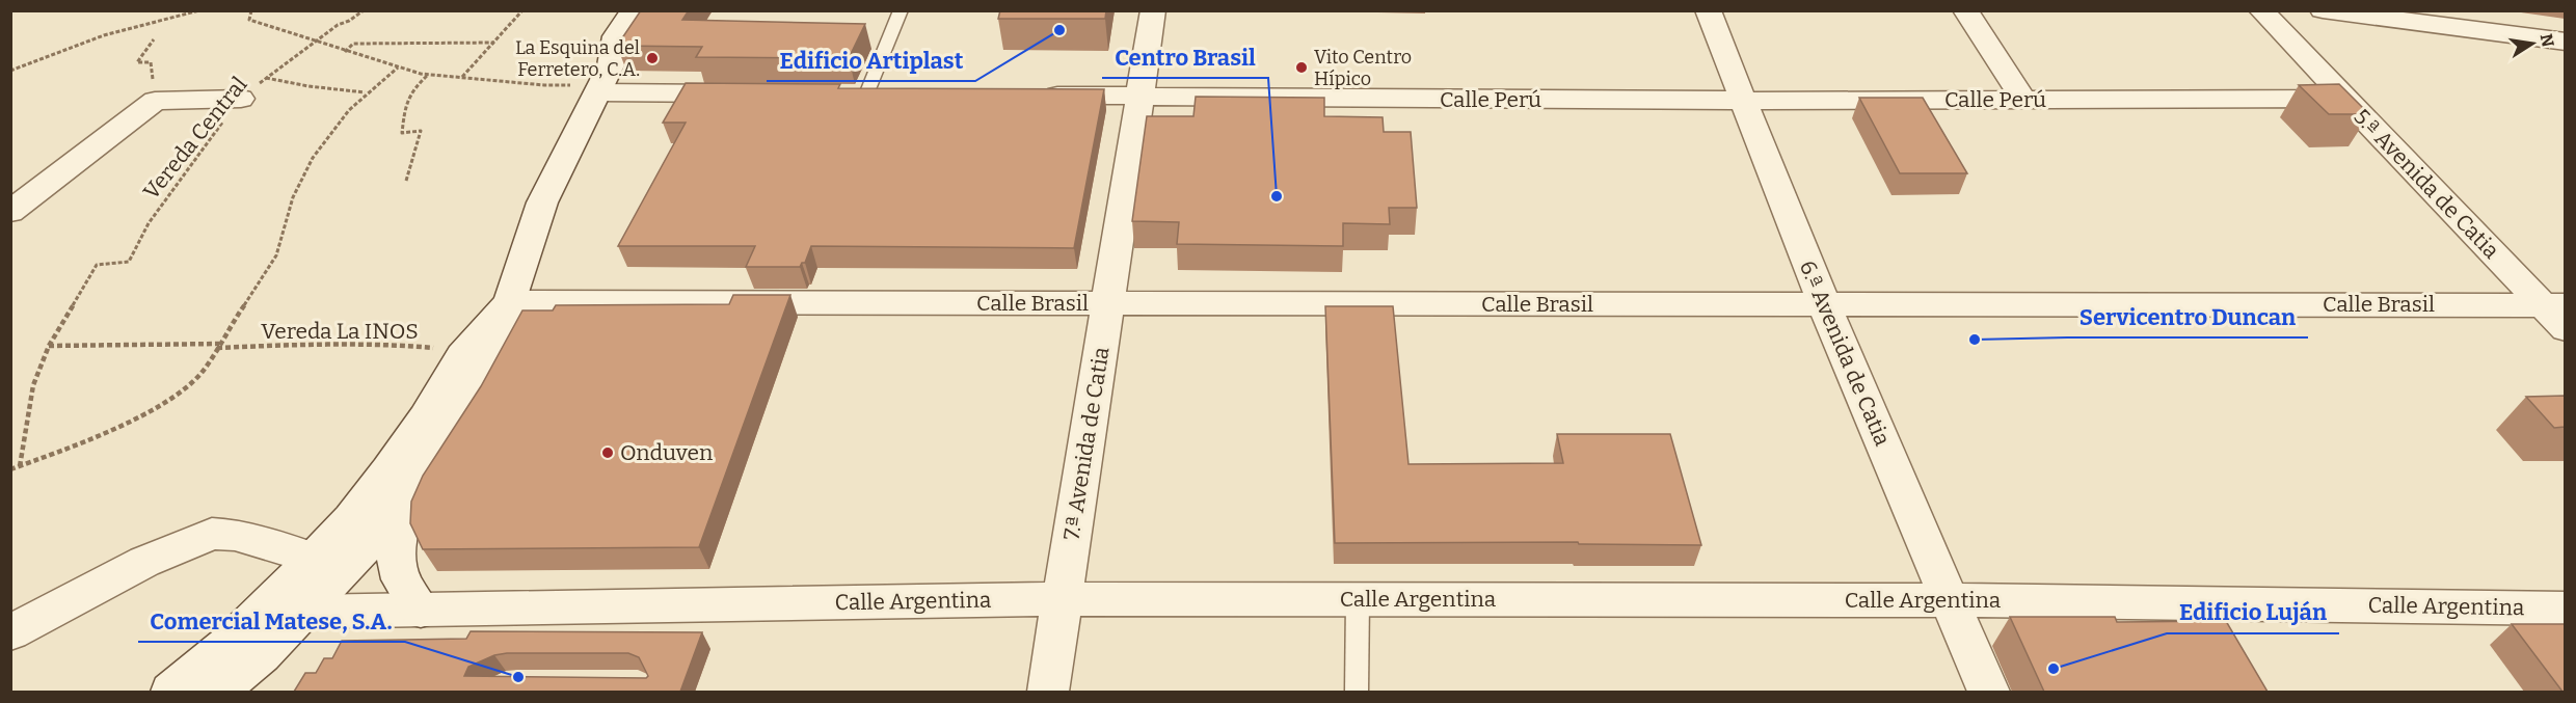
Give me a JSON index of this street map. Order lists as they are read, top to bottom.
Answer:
{
  "streets": {
    "street": [
      "Calle Perú",
      "5.ª Avenida de Catia",
      "Calle Brasil",
      "6.ª Avenida de Catia",
      "7.ª Avenida de Catia",
      "Calle Argentina"
    ],
    "path": ["Vereda Central", "Vereda La INOS"]
  },
  "crossings": [
    ["Calle Perú", "5.ª Avenida de Catia"],
    ["Calle Perú", "6.ª Avenida de Catia"],
    ["Calle Perú", "7.ª Avenida de Catia"],
    ["Vereda Central", "Vereda La INOS"],
    ["5.ª Avenida de Catia", "Calle Brasil"],
    ["Calle Brasil", "6.ª Avenida de Catia"],
    ["Calle Brasil", "7.ª Avenida de Catia"],
    ["6.ª Avenida de Catia", "Calle Argentina"],
    ["7.ª Avenida de Catia", "Calle Argentina"]
  ],
  "places": [
    "Edificio Artiplast",
    "La Esquina del Ferretero, C.A.",
    "Vito Centro Hípico",
    "Centro Brasil",
    "Servicentro Duncan",
    "Onduven",
    "Edificio Luján",
    "Comercial Matese, S.A."
  ],
  "north": "right"
}
